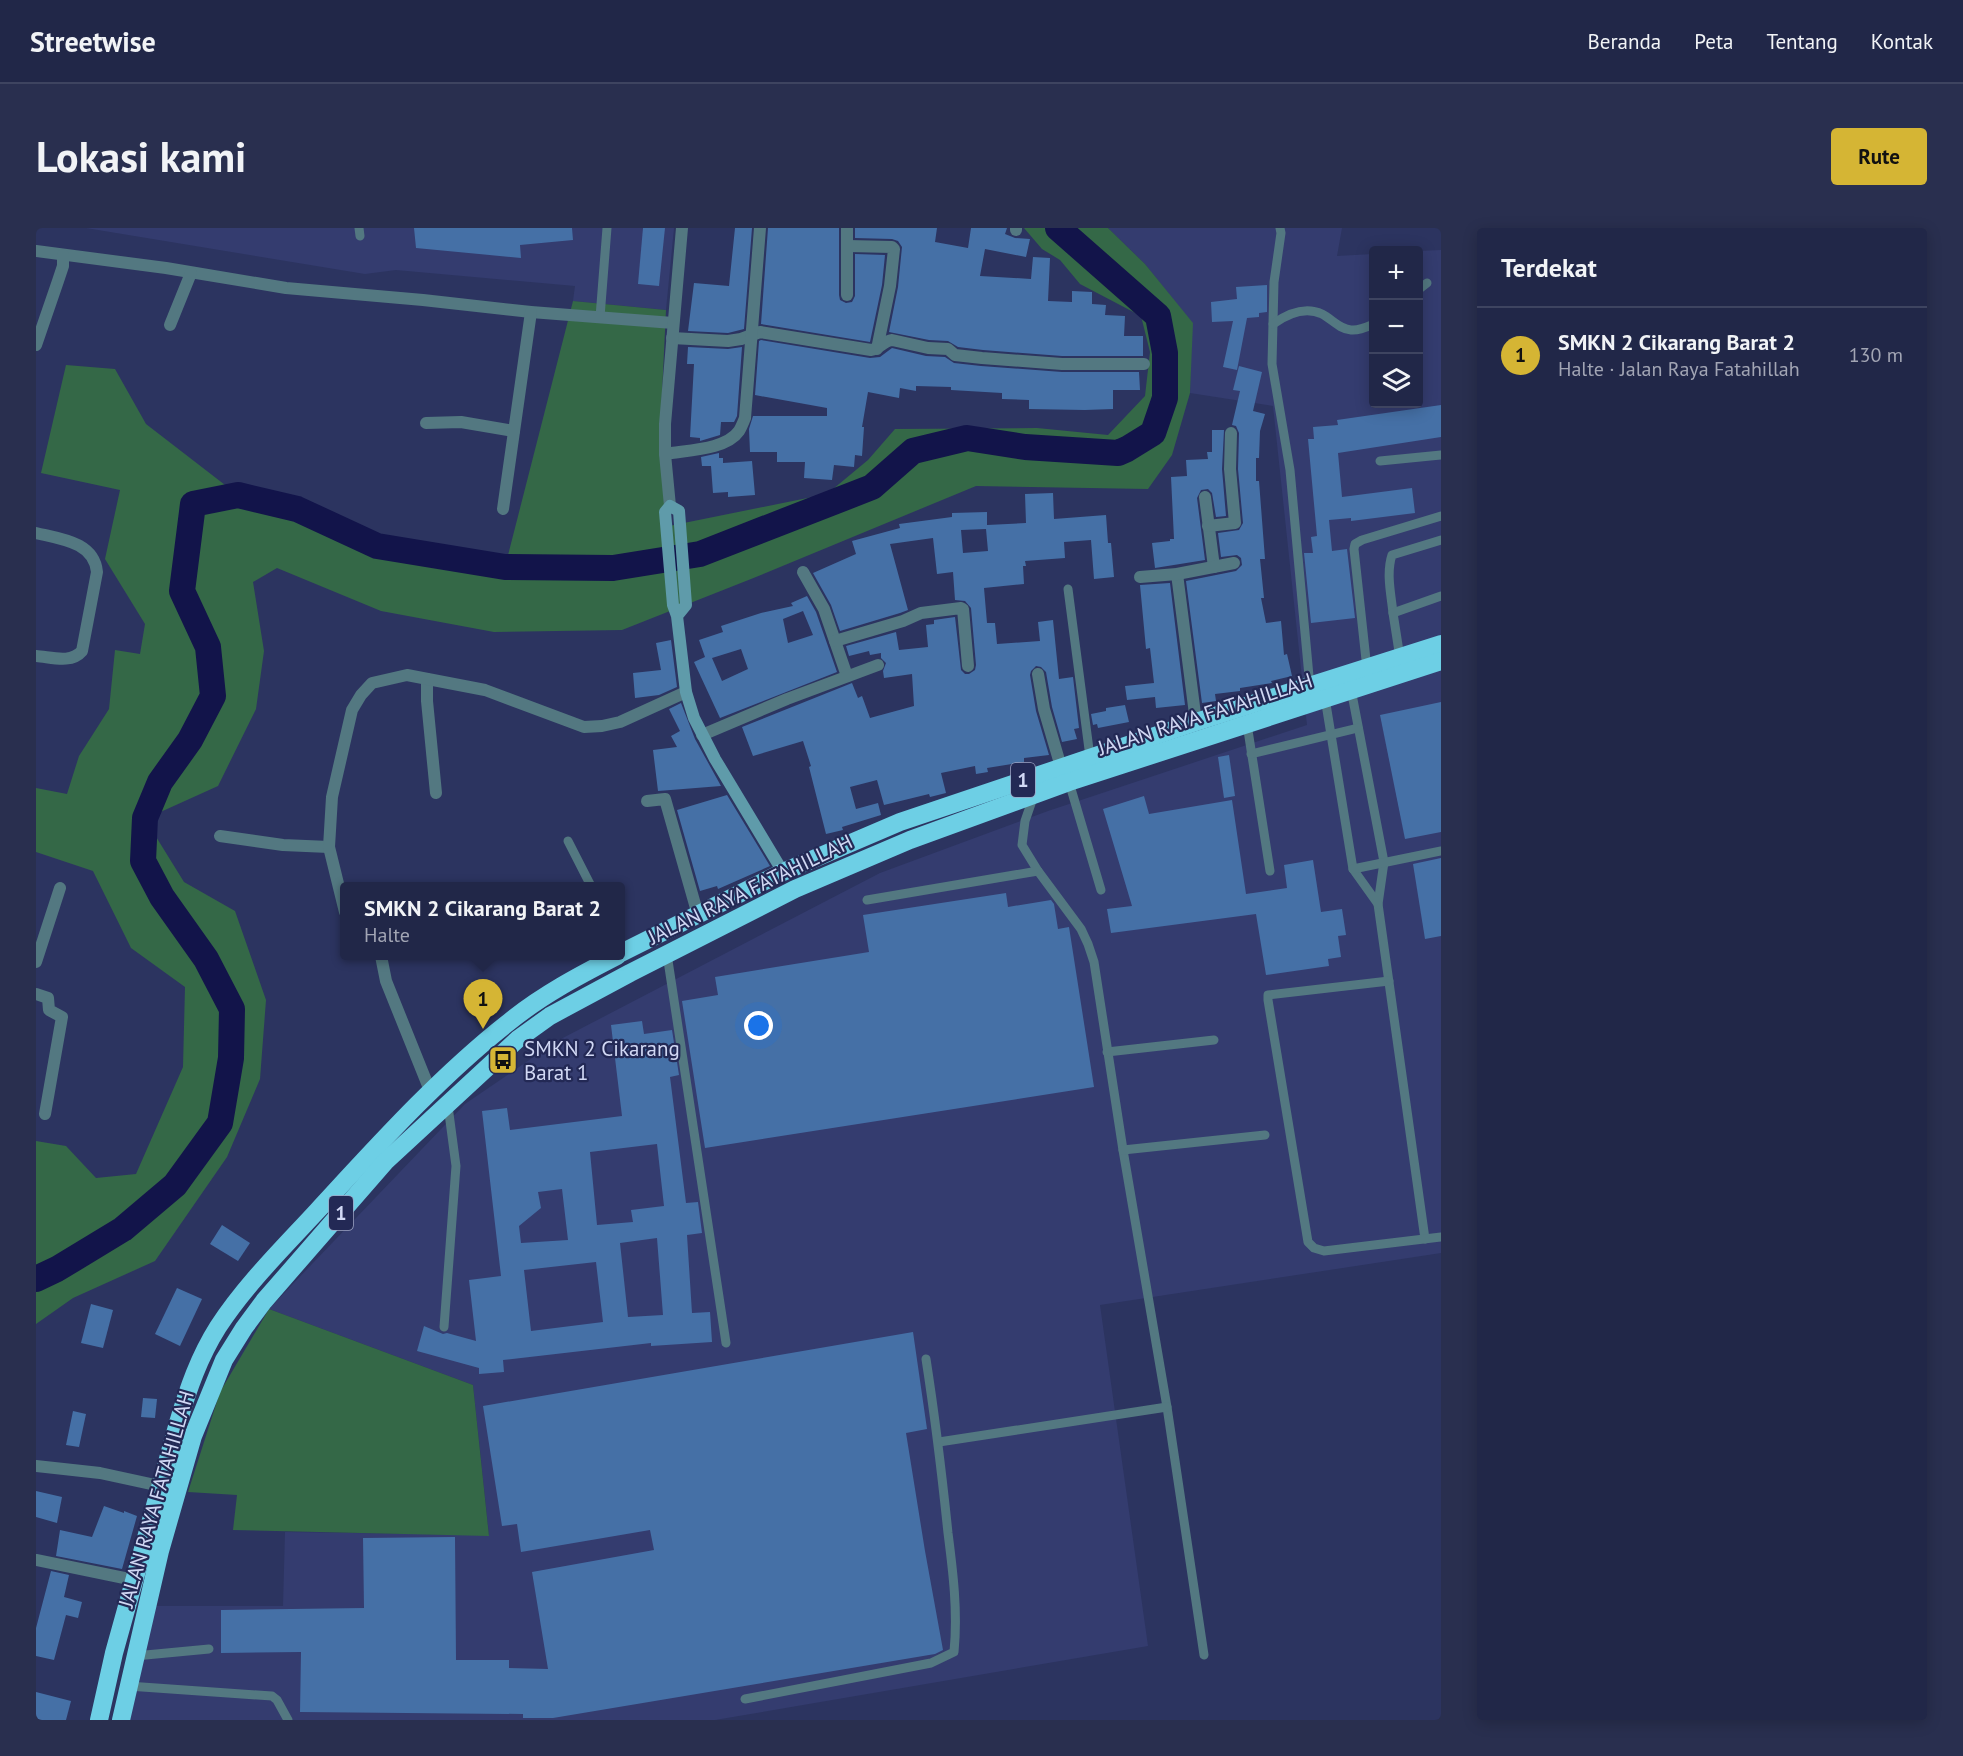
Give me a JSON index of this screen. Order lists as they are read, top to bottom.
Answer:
{
  "streets": {
    "highway": ["JALAN RAYA FATAHILLAH", "1"]
  },
  "places": {
    "bus stop": ["SMKN 2 Cikarang Barat 1"]
  },
  "page": {
    "header": "Streetwise",
    "nav": [
      "Beranda",
      "Peta",
      "Tentang",
      "Kontak"
    ],
    "buttons": "Rute",
    "title": "Lokasi kami",
    "heading": "Terdekat",
    "map_buttons": ["+", "−"],
    "list": [
      {
        "mark": "1",
        "name": "SMKN 2 Cikarang Barat 2",
        "note": "Halte · Jalan Raya Fatahillah",
        "value": "130 m"
      }
    ],
    "popup": ["SMKN 2 Cikarang Barat 2", "Halte"],
    "pins": "1"
  }
}
